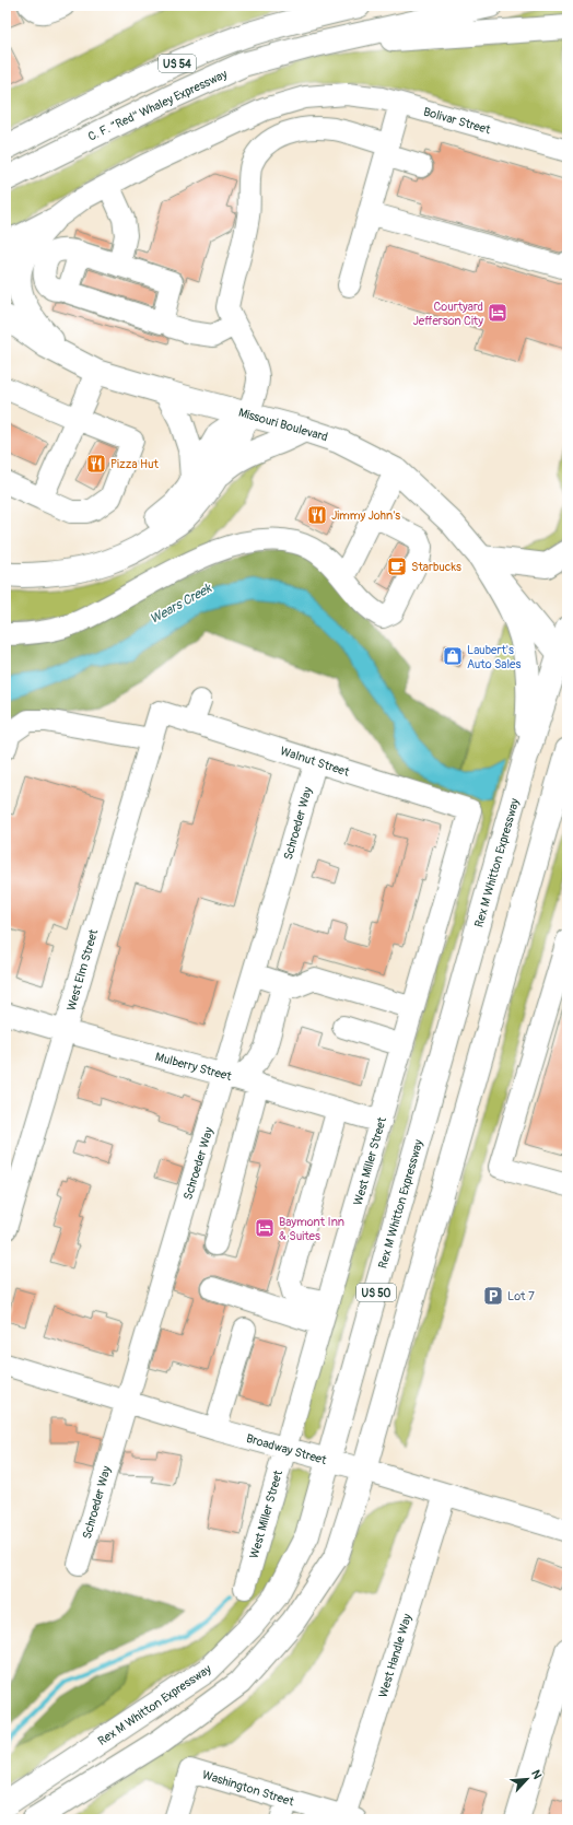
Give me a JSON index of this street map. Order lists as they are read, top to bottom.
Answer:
{
  "streets": {
    "main road": [
      "US 54",
      "C. F. “Red” Whaley Expressway",
      "Missouri Boulevard",
      "Rex M Whitton Expressway",
      "US 50"
    ],
    "street": [
      "Bolivar Street",
      "Walnut Street",
      "Schroeder Way",
      "West Elm Street",
      "Mulberry Street",
      "West Miller Street",
      "Broadway Street",
      "West Handle Way",
      "Washington Street"
    ]
  },
  "crossings": [
    ["US 54", "C. F. “Red” Whaley Expressway"],
    ["Missouri Boulevard", "Rex M Whitton Expressway"],
    ["Walnut Street", "Schroeder Way"],
    ["Walnut Street", "West Elm Street"],
    ["Walnut Street", "West Miller Street"],
    ["Schroeder Way", "Mulberry Street"],
    ["Schroeder Way", "Broadway Street"],
    ["Rex M Whitton Expressway", "Broadway Street"],
    ["West Elm Street", "Mulberry Street"],
    ["Mulberry Street", "West Miller Street"],
    ["West Miller Street", "Broadway Street"],
    ["US 50", "Broadway Street"],
    ["Broadway Street", "West Handle Way"],
    ["West Handle Way", "Washington Street"]
  ],
  "water": ["Wears Creek"],
  "places": {
    "hotel": ["Courtyard Jefferson City", "Baymont Inn & Suites"],
    "restaurant": ["Pizza Hut", "Jimmy John's"],
    "cafe": ["Starbucks"],
    "shop": ["Laubert's Auto Sales"],
    "parking": ["Lot 7"]
  },
  "north": "top right"
}
